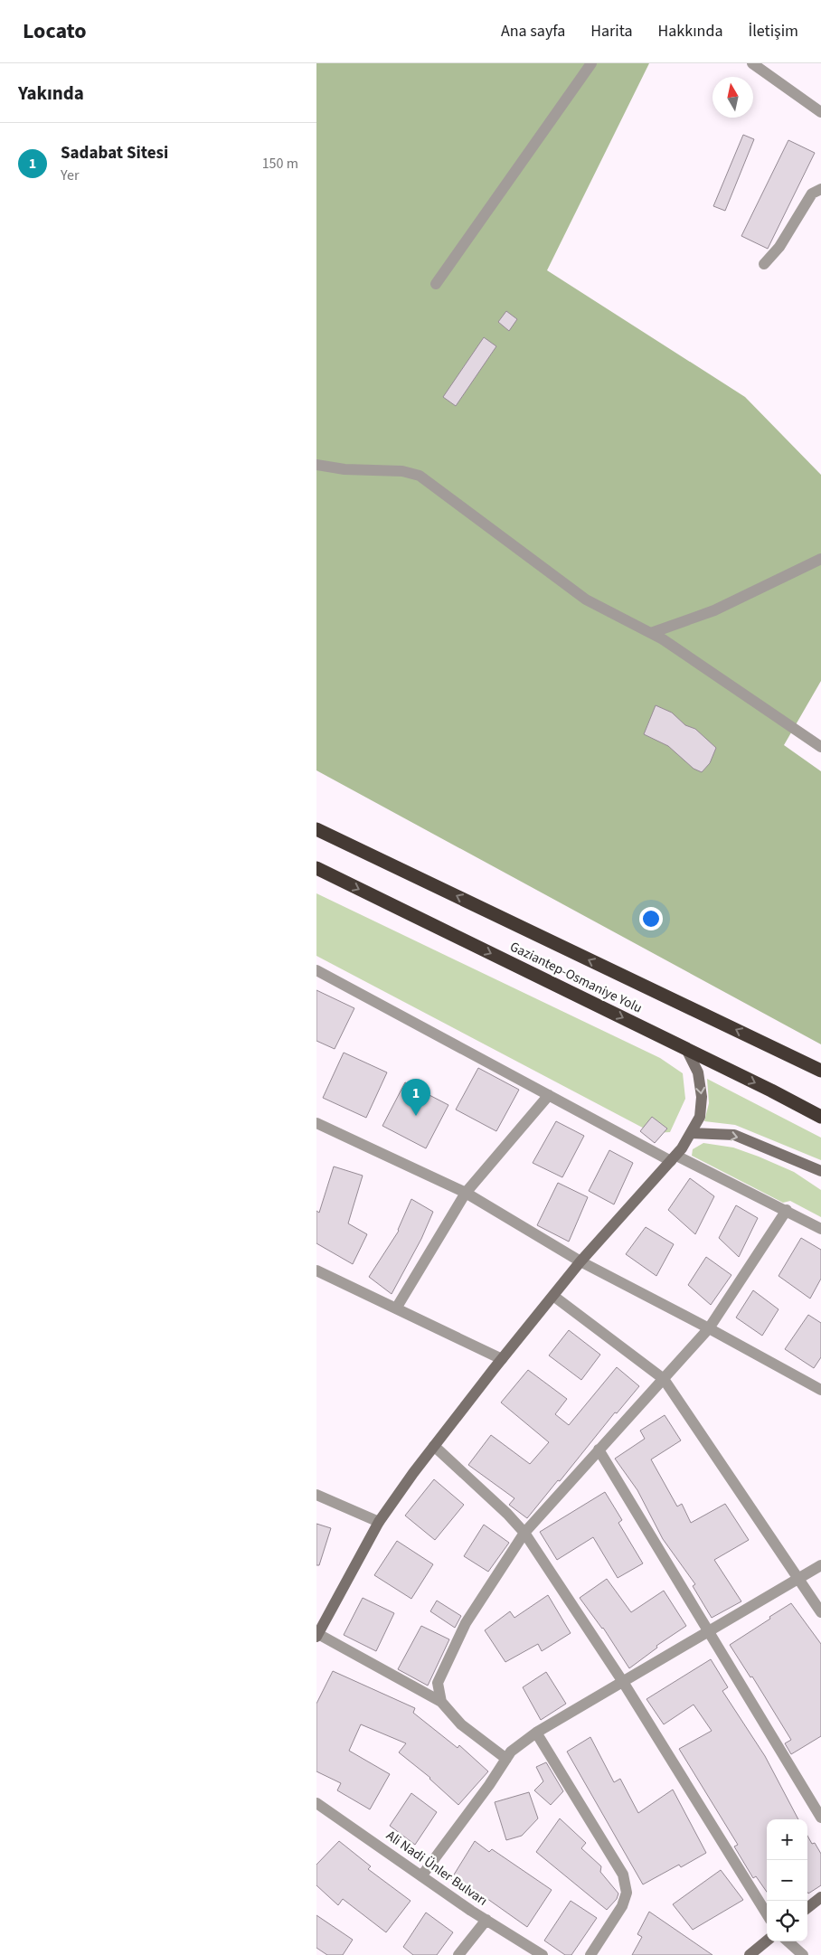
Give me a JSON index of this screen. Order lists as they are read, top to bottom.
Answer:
{
  "streets": {
    "highway": ["Gaziantep-Osmaniye Yolu"],
    "street": ["Ali Nadi Ünler Bulvarı"]
  },
  "north": "top",
  "page": {
    "header": "Locato",
    "nav": [
      "Ana sayfa",
      "Harita",
      "Hakkında",
      "İletişim"
    ],
    "heading": "Yakında",
    "list": [
      {
        "mark": "1",
        "name": "Sadabat Sitesi",
        "note": "Yer",
        "value": "150 m"
      }
    ],
    "pins": "1",
    "map_buttons": ["+", "−"]
  }
}
